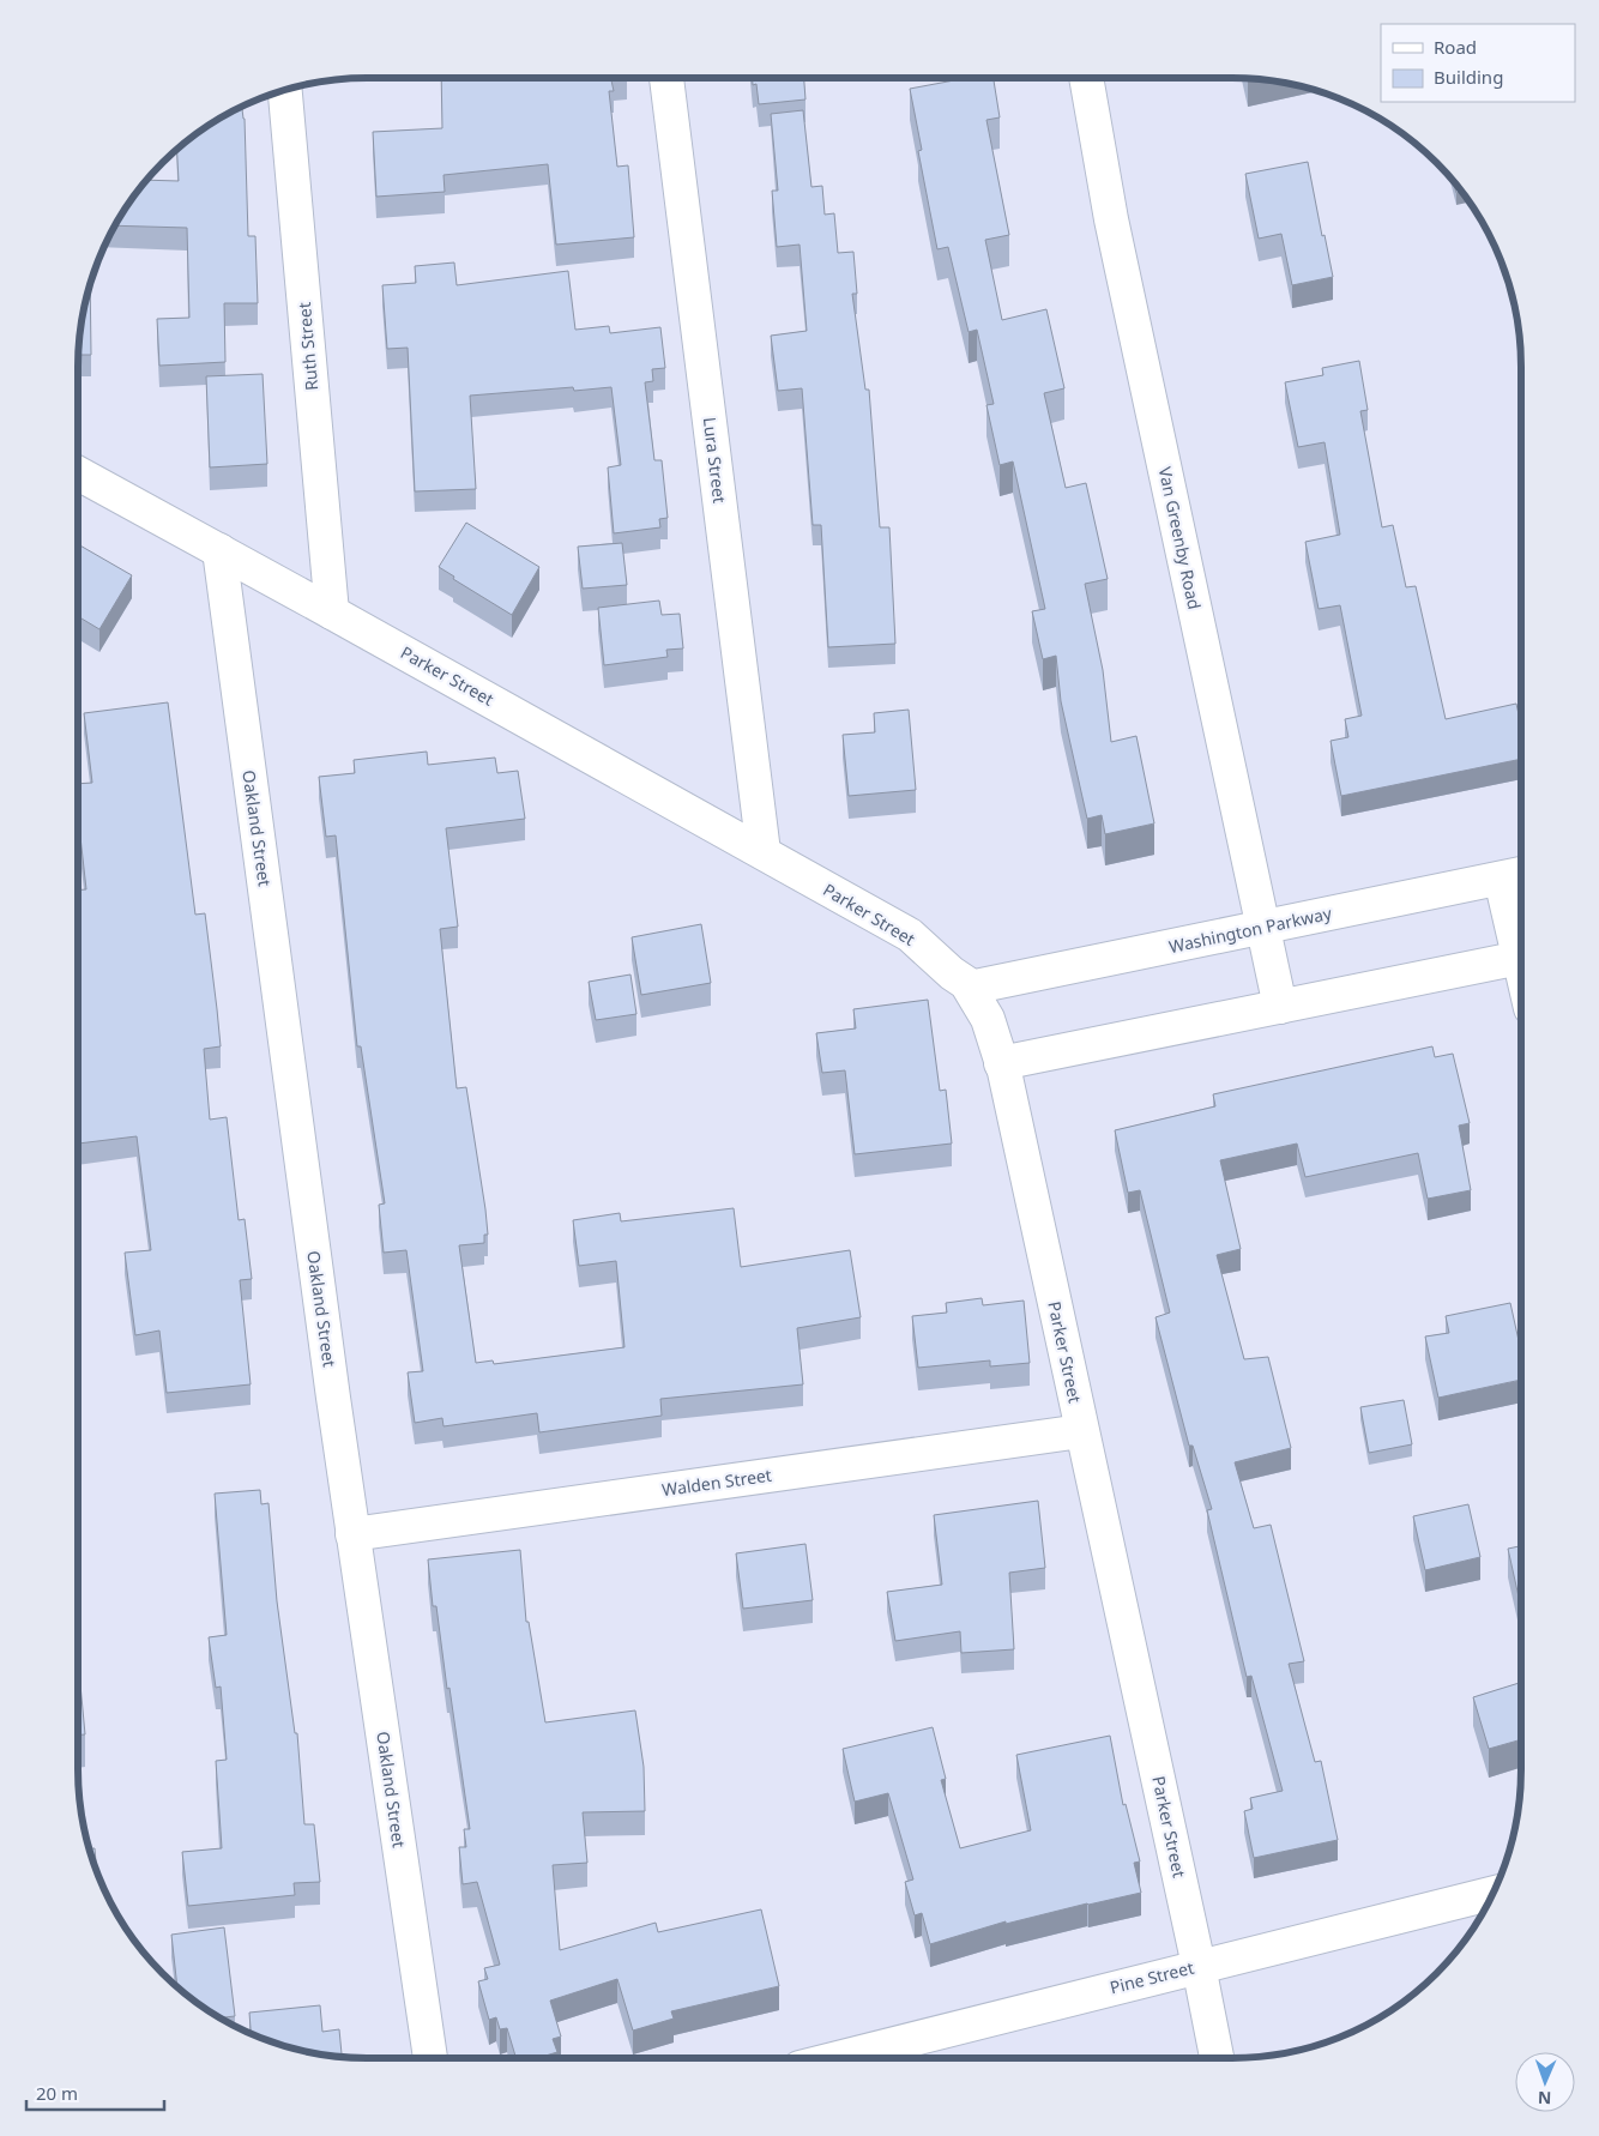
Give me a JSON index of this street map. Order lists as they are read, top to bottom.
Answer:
{
  "streets": {
    "street": [
      "Ruth Street",
      "Lura Street",
      "Van Greenby Road",
      "Parker Street",
      "Oakland Street",
      "Washington Parkway",
      "Walden Street",
      "Pine Street"
    ]
  },
  "crossings": [
    ["Ruth Street", "Parker Street"],
    ["Lura Street", "Parker Street"],
    ["Van Greenby Road", "Washington Parkway"],
    ["Parker Street", "Oakland Street"],
    ["Parker Street", "Washington Parkway"],
    ["Parker Street", "Walden Street"],
    ["Parker Street", "Pine Street"],
    ["Oakland Street", "Walden Street"]
  ],
  "legend": ["Road", "Building"],
  "scale_bar": "20 m",
  "north": "bottom"
}
